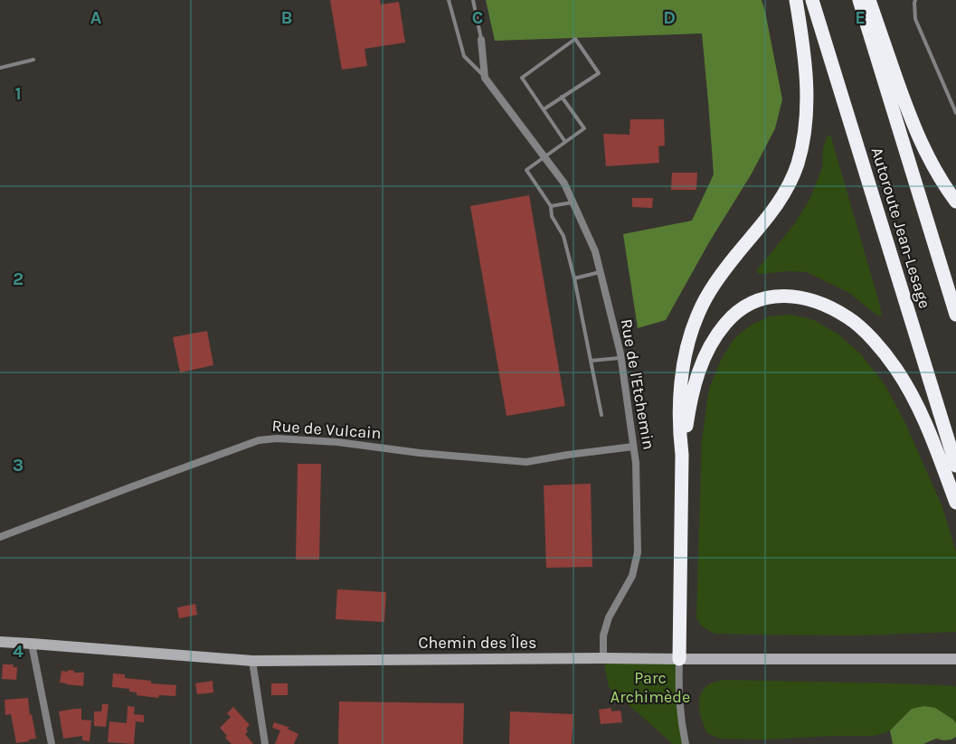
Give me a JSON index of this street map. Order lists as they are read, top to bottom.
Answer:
{
  "streets": {
    "highway": ["Autoroute Jean-Lesage"],
    "street": ["Rue de l'Etchemin", "Rue de Vulcain", "Chemin des Îles"]
  },
  "crossings": [
    ["Rue de l'Etchemin", "Rue de Vulcain"],
    ["Rue de l'Etchemin", "Chemin des Îles"]
  ],
  "parks": ["Parc Archimède"],
  "grid": {
    "columns": [
      "A",
      "B",
      "C",
      "D",
      "E"
    ],
    "rows": [
      "1",
      "2",
      "3",
      "4"
    ]
  }
}
